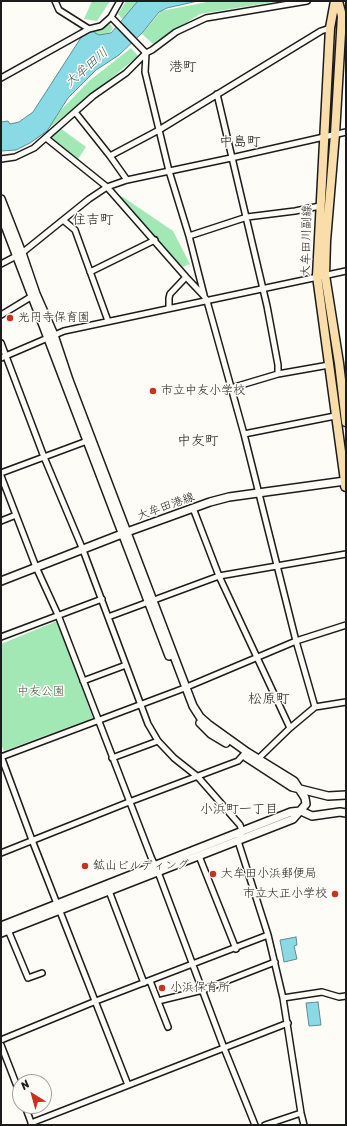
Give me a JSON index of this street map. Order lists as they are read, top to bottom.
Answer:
{
  "streets": {
    "main road": ["大牟田川副線"],
    "street": ["大牟田港線"]
  },
  "crossings": [
    ["大牟田川副線", "大牟田港線"]
  ],
  "districts": [
    "港町",
    "中島町",
    "住吉町",
    "中友町",
    "松原町",
    "小浜町一丁目"
  ],
  "water": ["大牟田川"],
  "parks": ["中友公園"],
  "places": [
    "光円寺保育園",
    "市立中友小学校",
    "鉱山ビルディング",
    "大牟田小浜郵便局",
    "市立大正小学校",
    "小浜保育所"
  ],
  "north": "top left"
}
